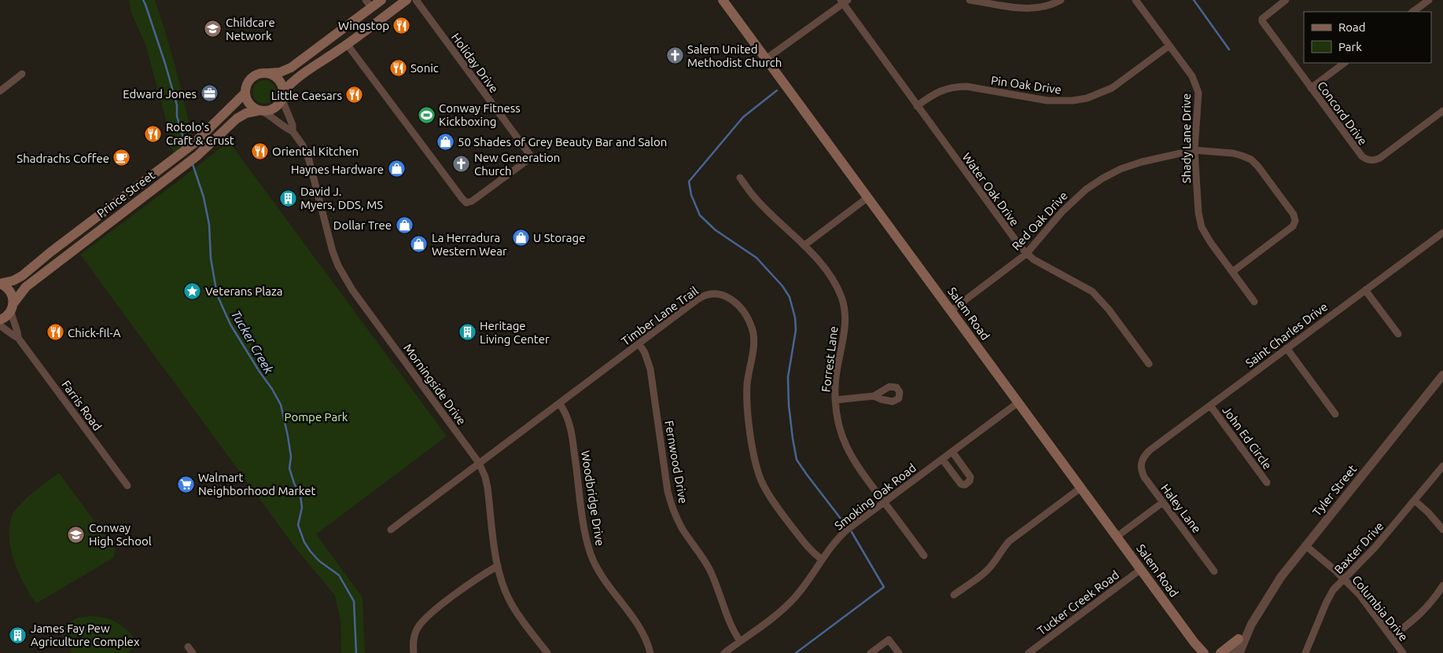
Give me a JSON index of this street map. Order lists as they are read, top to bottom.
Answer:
{
  "streets": {
    "main road": ["Prince Street", "Salem Road"],
    "street": [
      "Holiday Drive",
      "Pin Oak Drive",
      "Concord Drive",
      "Shady Lane Drive",
      "Water Oak Drive",
      "Red Oak Drive",
      "Timber Lane Trail",
      "Saint Charles Drive",
      "Forrest Lane",
      "Morningside Drive",
      "Farris Road",
      "John Ed Circle",
      "Fernwood Drive",
      "Tyler Street",
      "Smoking Oak Road",
      "Woodbridge Drive",
      "Haley Lane",
      "Baxter Drive",
      "Tucker Creek Road",
      "Columbia Drive"
    ]
  },
  "crossings": [
    ["Pin Oak Drive", "Shady Lane Drive"],
    ["Pin Oak Drive", "Water Oak Drive"],
    ["Shady Lane Drive", "Red Oak Drive"],
    ["Water Oak Drive", "Red Oak Drive"],
    ["Prince Street", "Morningside Drive"],
    ["Prince Street", "Farris Road"],
    ["Red Oak Drive", "Salem Road"],
    ["Salem Road", "Smoking Oak Road"],
    ["Salem Road", "Tucker Creek Road"],
    ["Timber Lane Trail", "Morningside Drive"],
    ["Timber Lane Trail", "Fernwood Drive"],
    ["Timber Lane Trail", "Smoking Oak Road"],
    ["Timber Lane Trail", "Woodbridge Drive"],
    ["Saint Charles Drive", "John Ed Circle"],
    ["Saint Charles Drive", "Haley Lane"],
    ["Forrest Lane", "Smoking Oak Road"],
    ["Fernwood Drive", "Smoking Oak Road"],
    ["Tyler Street", "Columbia Drive"],
    ["Baxter Drive", "Columbia Drive"]
  ],
  "water": ["Tucker Creek"],
  "parks": ["Pompe Park"],
  "places": {
    "restaurant": [
      "Wingstop",
      "Sonic",
      "Little Caesars",
      "Rotolo's Craft & Crust",
      "Oriental Kitchen",
      "Chick-fil-A"
    ],
    "school or university": ["Childcare Network", "Conway High School"],
    "church": ["Salem United Methodist Church", "New Generation Church"],
    "office": ["Edward Jones"],
    "sports": ["Conway Fitness Kickboxing"],
    "shop": [
      "50 Shades of Grey Beauty Bar and Salon",
      "Haynes Hardware",
      "Dollar Tree",
      "U Storage",
      "La Herradura Western Wear"
    ],
    "cafe": ["Shadrachs Coffee"],
    "building": ["David J. Myers, DDS, MS", "Heritage Living Center", "James Fay Pew Agriculture Complex"],
    "place": ["Veterans Plaza"],
    "supermarket": ["Walmart Neighborhood Market"]
  },
  "legend": ["Road", "Park"]
}
